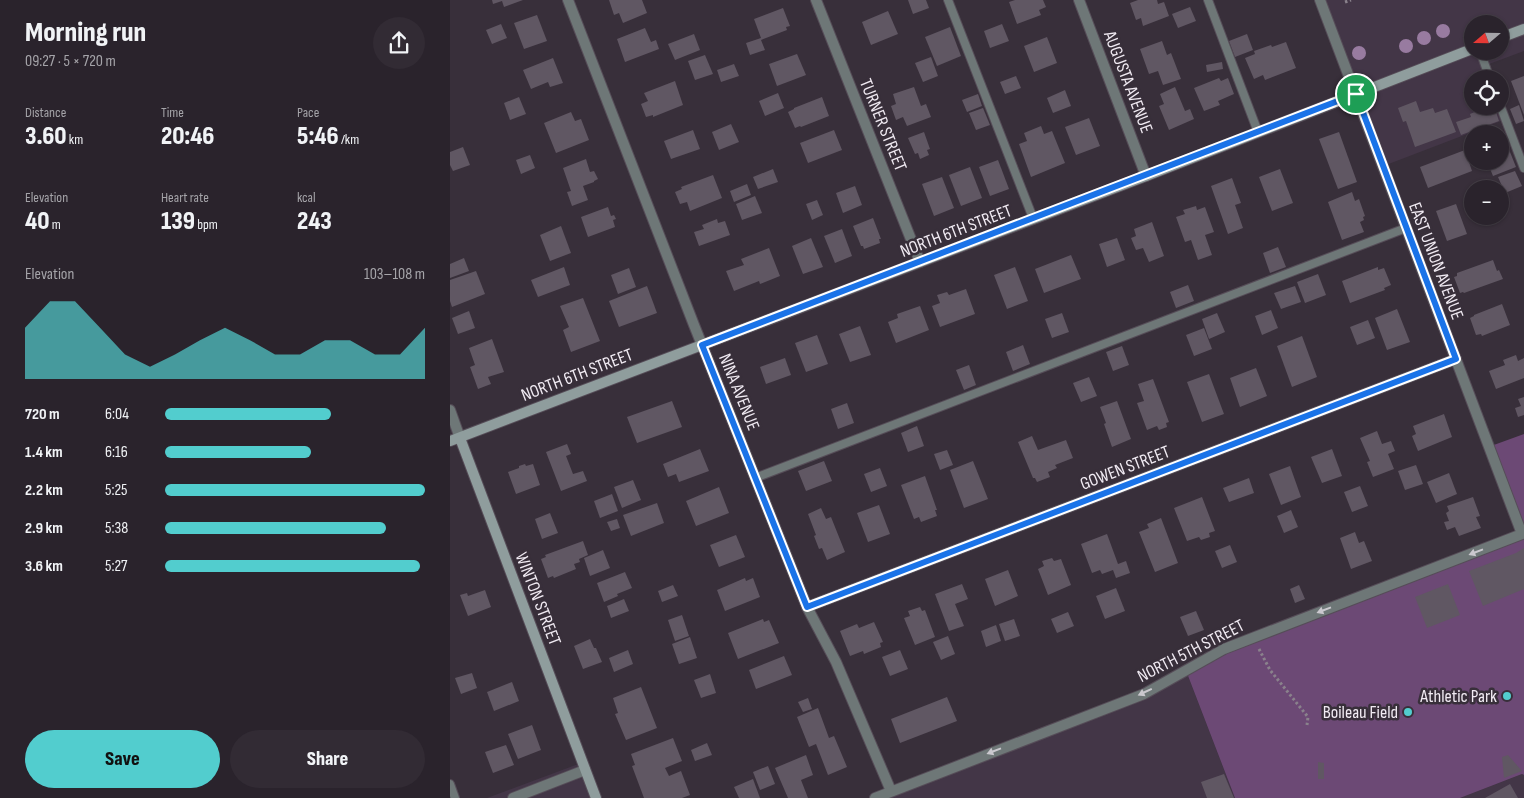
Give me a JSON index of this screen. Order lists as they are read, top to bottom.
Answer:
{
  "streets": {
    "main road": ["NORTH 6TH STREET", "WINTON STREET"],
    "street": [
      "AUGUSTA AVENUE",
      "TURNER STREET",
      "EAST UNION AVENUE",
      "NINA AVENUE",
      "GOWEN STREET",
      "NORTH 5TH STREET"
    ]
  },
  "crossings": [
    ["AUGUSTA AVENUE", "NORTH 6TH STREET"],
    ["TURNER STREET", "NORTH 6TH STREET"],
    ["NORTH 6TH STREET", "EAST UNION AVENUE"],
    ["NORTH 6TH STREET", "NINA AVENUE"],
    ["NORTH 6TH STREET", "WINTON STREET"],
    ["EAST UNION AVENUE", "GOWEN STREET"],
    ["EAST UNION AVENUE", "NORTH 5TH STREET"],
    ["NINA AVENUE", "GOWEN STREET"],
    ["NINA AVENUE", "NORTH 5TH STREET"]
  ],
  "one_way": ["NORTH 5TH STREET"],
  "places": ["Athletic Park", "Boileau Field"],
  "north": "left",
  "page": {
    "heading": ["Morning run", "09:27 · 5 × 720 m"],
    "map_buttons": ["+", "−"],
    "stats": [
      ["Distance", "3.60 km"],
      ["Time", "20:46"],
      ["Pace", "5:46 /km"],
      ["Elevation", "40 m"],
      ["Heart rate", "139 bpm"],
      ["kcal", "243"]
    ],
    "chart": ["Elevation", "103–108 m"],
    "list": [
      {
        "name": "720 m",
        "note": "6:04"
      },
      {
        "name": "1.4 km",
        "note": "6:16"
      },
      {
        "name": "2.2 km",
        "note": "5:25"
      },
      {
        "name": "2.9 km",
        "note": "5:38"
      },
      {
        "name": "3.6 km",
        "note": "5:27"
      }
    ],
    "buttons": ["Save", "Share"]
  }
}
